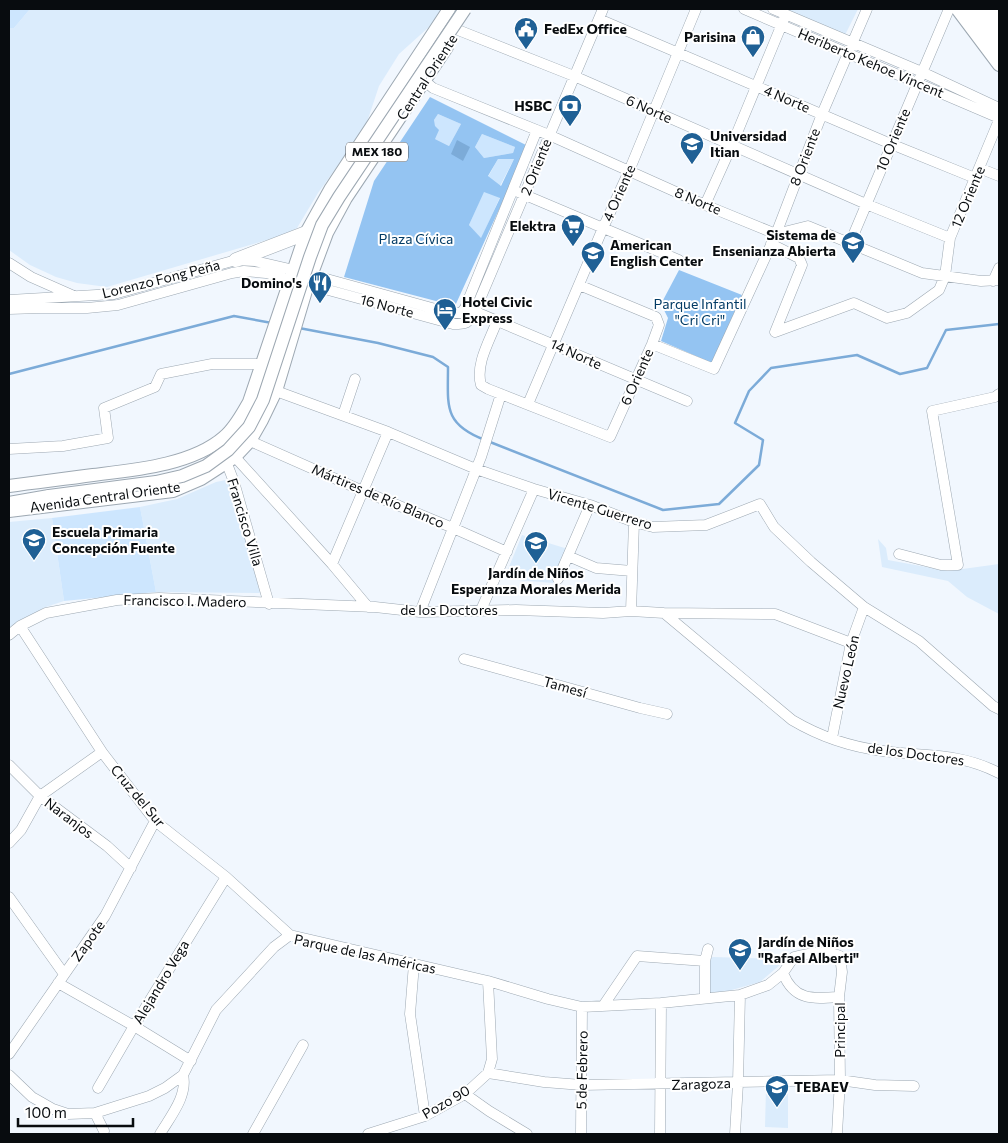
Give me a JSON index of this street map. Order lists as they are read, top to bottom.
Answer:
{
  "streets": {
    "main road": ["Central Oriente", "MEX 180", "Avenida Central Oriente"],
    "street": [
      "Heriberto Kehoe Vincent",
      "4 Norte",
      "6 Norte",
      "10 Oriente",
      "8 Oriente",
      "2 Oriente",
      "4 Oriente",
      "12 Oriente",
      "8 Norte",
      "Lorenzo Fong Peña",
      "16 Norte",
      "14 Norte",
      "6 Oriente",
      "Mártires de Río Blanco",
      "Vicente Guerrero",
      "Francisco Villa",
      "Francisco I. Madero",
      "de los Doctores",
      "Nuevo León",
      "Tamesí",
      "Cruz del Sur",
      "Naranjos",
      "Zapote",
      "Parque de las Américas",
      "Alejandro Vega",
      "Principal",
      "5 de Febrero",
      "Zaragoza",
      "Pozo 90"
    ]
  },
  "crossings": [
    ["Heriberto Kehoe Vincent", "10 Oriente"],
    ["Heriberto Kehoe Vincent", "8 Oriente"],
    ["Heriberto Kehoe Vincent", "12 Oriente"],
    ["Central Oriente", "6 Norte"],
    ["Central Oriente", "8 Norte"],
    ["Central Oriente", "Lorenzo Fong Peña"],
    ["Central Oriente", "16 Norte"],
    ["Central Oriente", "Avenida Central Oriente"],
    ["4 Norte", "10 Oriente"],
    ["4 Norte", "8 Oriente"],
    ["4 Norte", "2 Oriente"],
    ["4 Norte", "4 Oriente"],
    ["4 Norte", "12 Oriente"],
    ["6 Norte", "10 Oriente"],
    ["6 Norte", "8 Oriente"],
    ["6 Norte", "2 Oriente"],
    ["6 Norte", "4 Oriente"],
    ["6 Norte", "12 Oriente"],
    ["8 Oriente", "8 Norte"],
    ["8 Oriente", "6 Oriente"],
    ["2 Oriente", "8 Norte"],
    ["2 Oriente", "16 Norte"],
    ["2 Oriente", "14 Norte"],
    ["4 Oriente", "8 Norte"],
    ["4 Oriente", "14 Norte"],
    ["4 Oriente", "6 Oriente"],
    ["Lorenzo Fong Peña", "16 Norte"],
    ["16 Norte", "14 Norte"],
    ["14 Norte", "6 Oriente"],
    ["Mártires de Río Blanco", "Avenida Central Oriente"],
    ["Avenida Central Oriente", "Vicente Guerrero"],
    ["Avenida Central Oriente", "Francisco Villa"],
    ["Vicente Guerrero", "Nuevo León"],
    ["Francisco Villa", "Francisco I. Madero"],
    ["Francisco I. Madero", "de los Doctores"],
    ["Francisco I. Madero", "Cruz del Sur"],
    ["de los Doctores", "Nuevo León"],
    ["Cruz del Sur", "Zapote"],
    ["Cruz del Sur", "Parque de las Américas"],
    ["Cruz del Sur", "Alejandro Vega"],
    ["Naranjos", "Zapote"],
    ["Parque de las Américas", "Principal"],
    ["Parque de las Américas", "5 de Febrero"],
    ["Principal", "Zaragoza"],
    ["5 de Febrero", "Zaragoza"],
    ["Zaragoza", "Pozo 90"]
  ],
  "parks": ["Plaza Cívica", "Parque Infantil \"Cri Cri\""],
  "places": {
    "public building": ["FedEx Office"],
    "shop": ["Parisina"],
    "bank": ["HSBC"],
    "school or university": [
      "Universidad Itian",
      "Sistema de Ensenianza Abierta",
      "American English Center",
      "Escuela Primaria Concepción Fuente",
      "Jardín de Niños Esperanza Morales Merida",
      "Jardín de Niños \"Rafael Alberti\"",
      "TEBAEV"
    ],
    "supermarket": ["Elektra"],
    "restaurant": ["Domino's"],
    "hotel": ["Hotel Civic Express"]
  },
  "scale_bar": "100 m"
}
